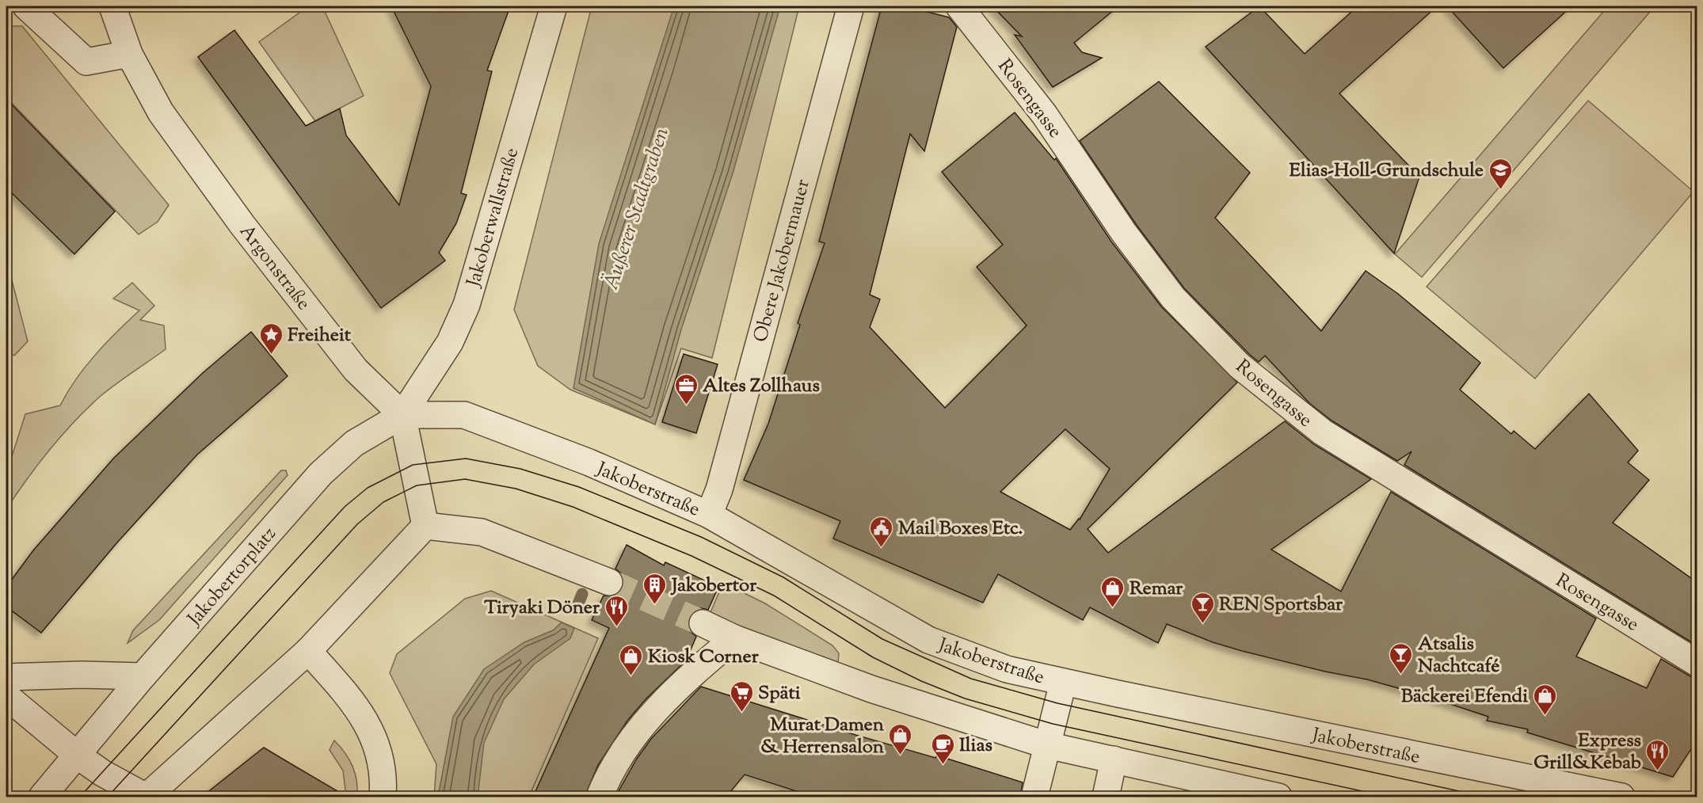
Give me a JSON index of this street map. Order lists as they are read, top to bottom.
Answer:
{
  "streets": {
    "street": [
      "Rosengasse",
      "Jakoberwallstraße",
      "Obere Jakobermauer",
      "Argonstraße",
      "Jakoberstraße",
      "Jakobertorplatz"
    ]
  },
  "crossings": [
    ["Jakoberwallstraße", "Argonstraße"],
    ["Jakoberwallstraße", "Jakoberstraße"],
    ["Jakoberwallstraße", "Jakobertorplatz"],
    ["Obere Jakobermauer", "Jakoberstraße"],
    ["Argonstraße", "Jakoberstraße"],
    ["Argonstraße", "Jakobertorplatz"],
    ["Jakoberstraße", "Jakobertorplatz"]
  ],
  "water": ["Äußerer Stadtgraben"],
  "places": {
    "school or university": ["Elias-Holl-Grundschule"],
    "place": ["Freiheit"],
    "office": ["Altes Zollhaus"],
    "public building": ["Mail Boxes Etc."],
    "building": ["Jakobertor"],
    "shop": [
      "Remar",
      "Kiosk Corner",
      "Bäckerei Efendi",
      "Murat Damen & Herrensalon"
    ],
    "bar": ["REN Sportsbar", "Atsalis Nachtcafé"],
    "restaurant": ["Tiryaki Döner", "Express Grill&Kebab"],
    "supermarket": ["Späti"],
    "cafe": ["Ilias"]
  }
}
